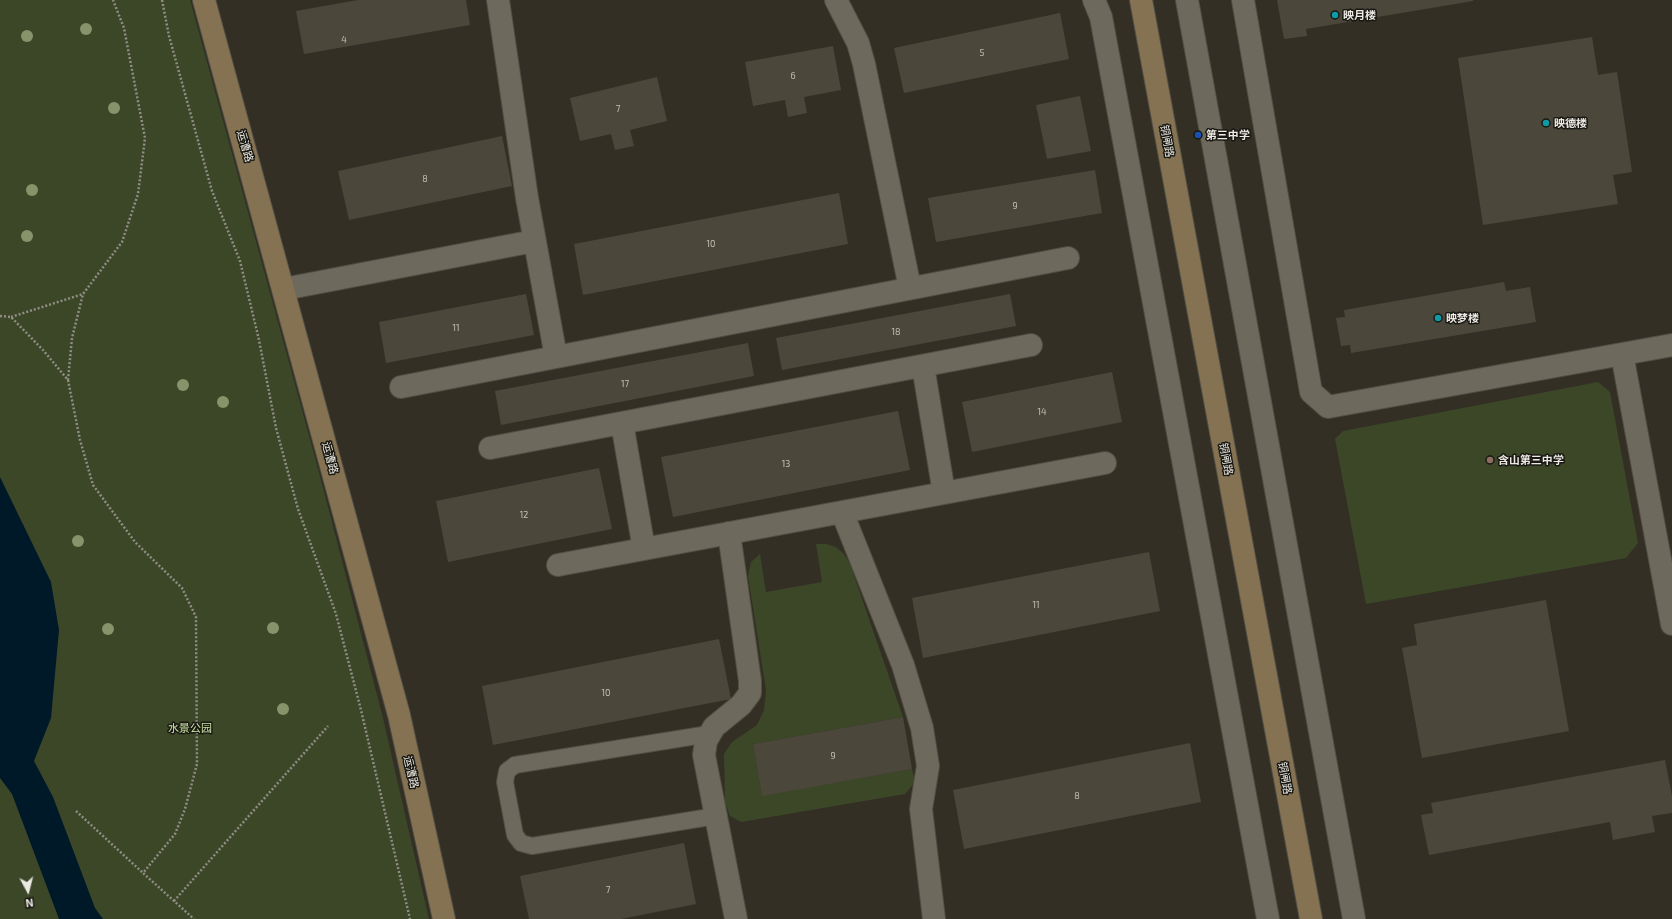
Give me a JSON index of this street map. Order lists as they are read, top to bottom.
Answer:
{
  "streets": {
    "street": ["铜闸路", "运漕路"]
  },
  "parks": ["水景公园"],
  "places": [
    "映月楼",
    "映德楼",
    "第三中学",
    "映梦楼",
    "含山第三中学"
  ],
  "house_numbers": [
    "4",
    "5",
    "6",
    "7",
    "8",
    "9",
    "10",
    "11",
    "18",
    "17",
    "14",
    "13",
    "12",
    "11",
    "10",
    "9",
    "8",
    "7"
  ],
  "north": "bottom"
}
